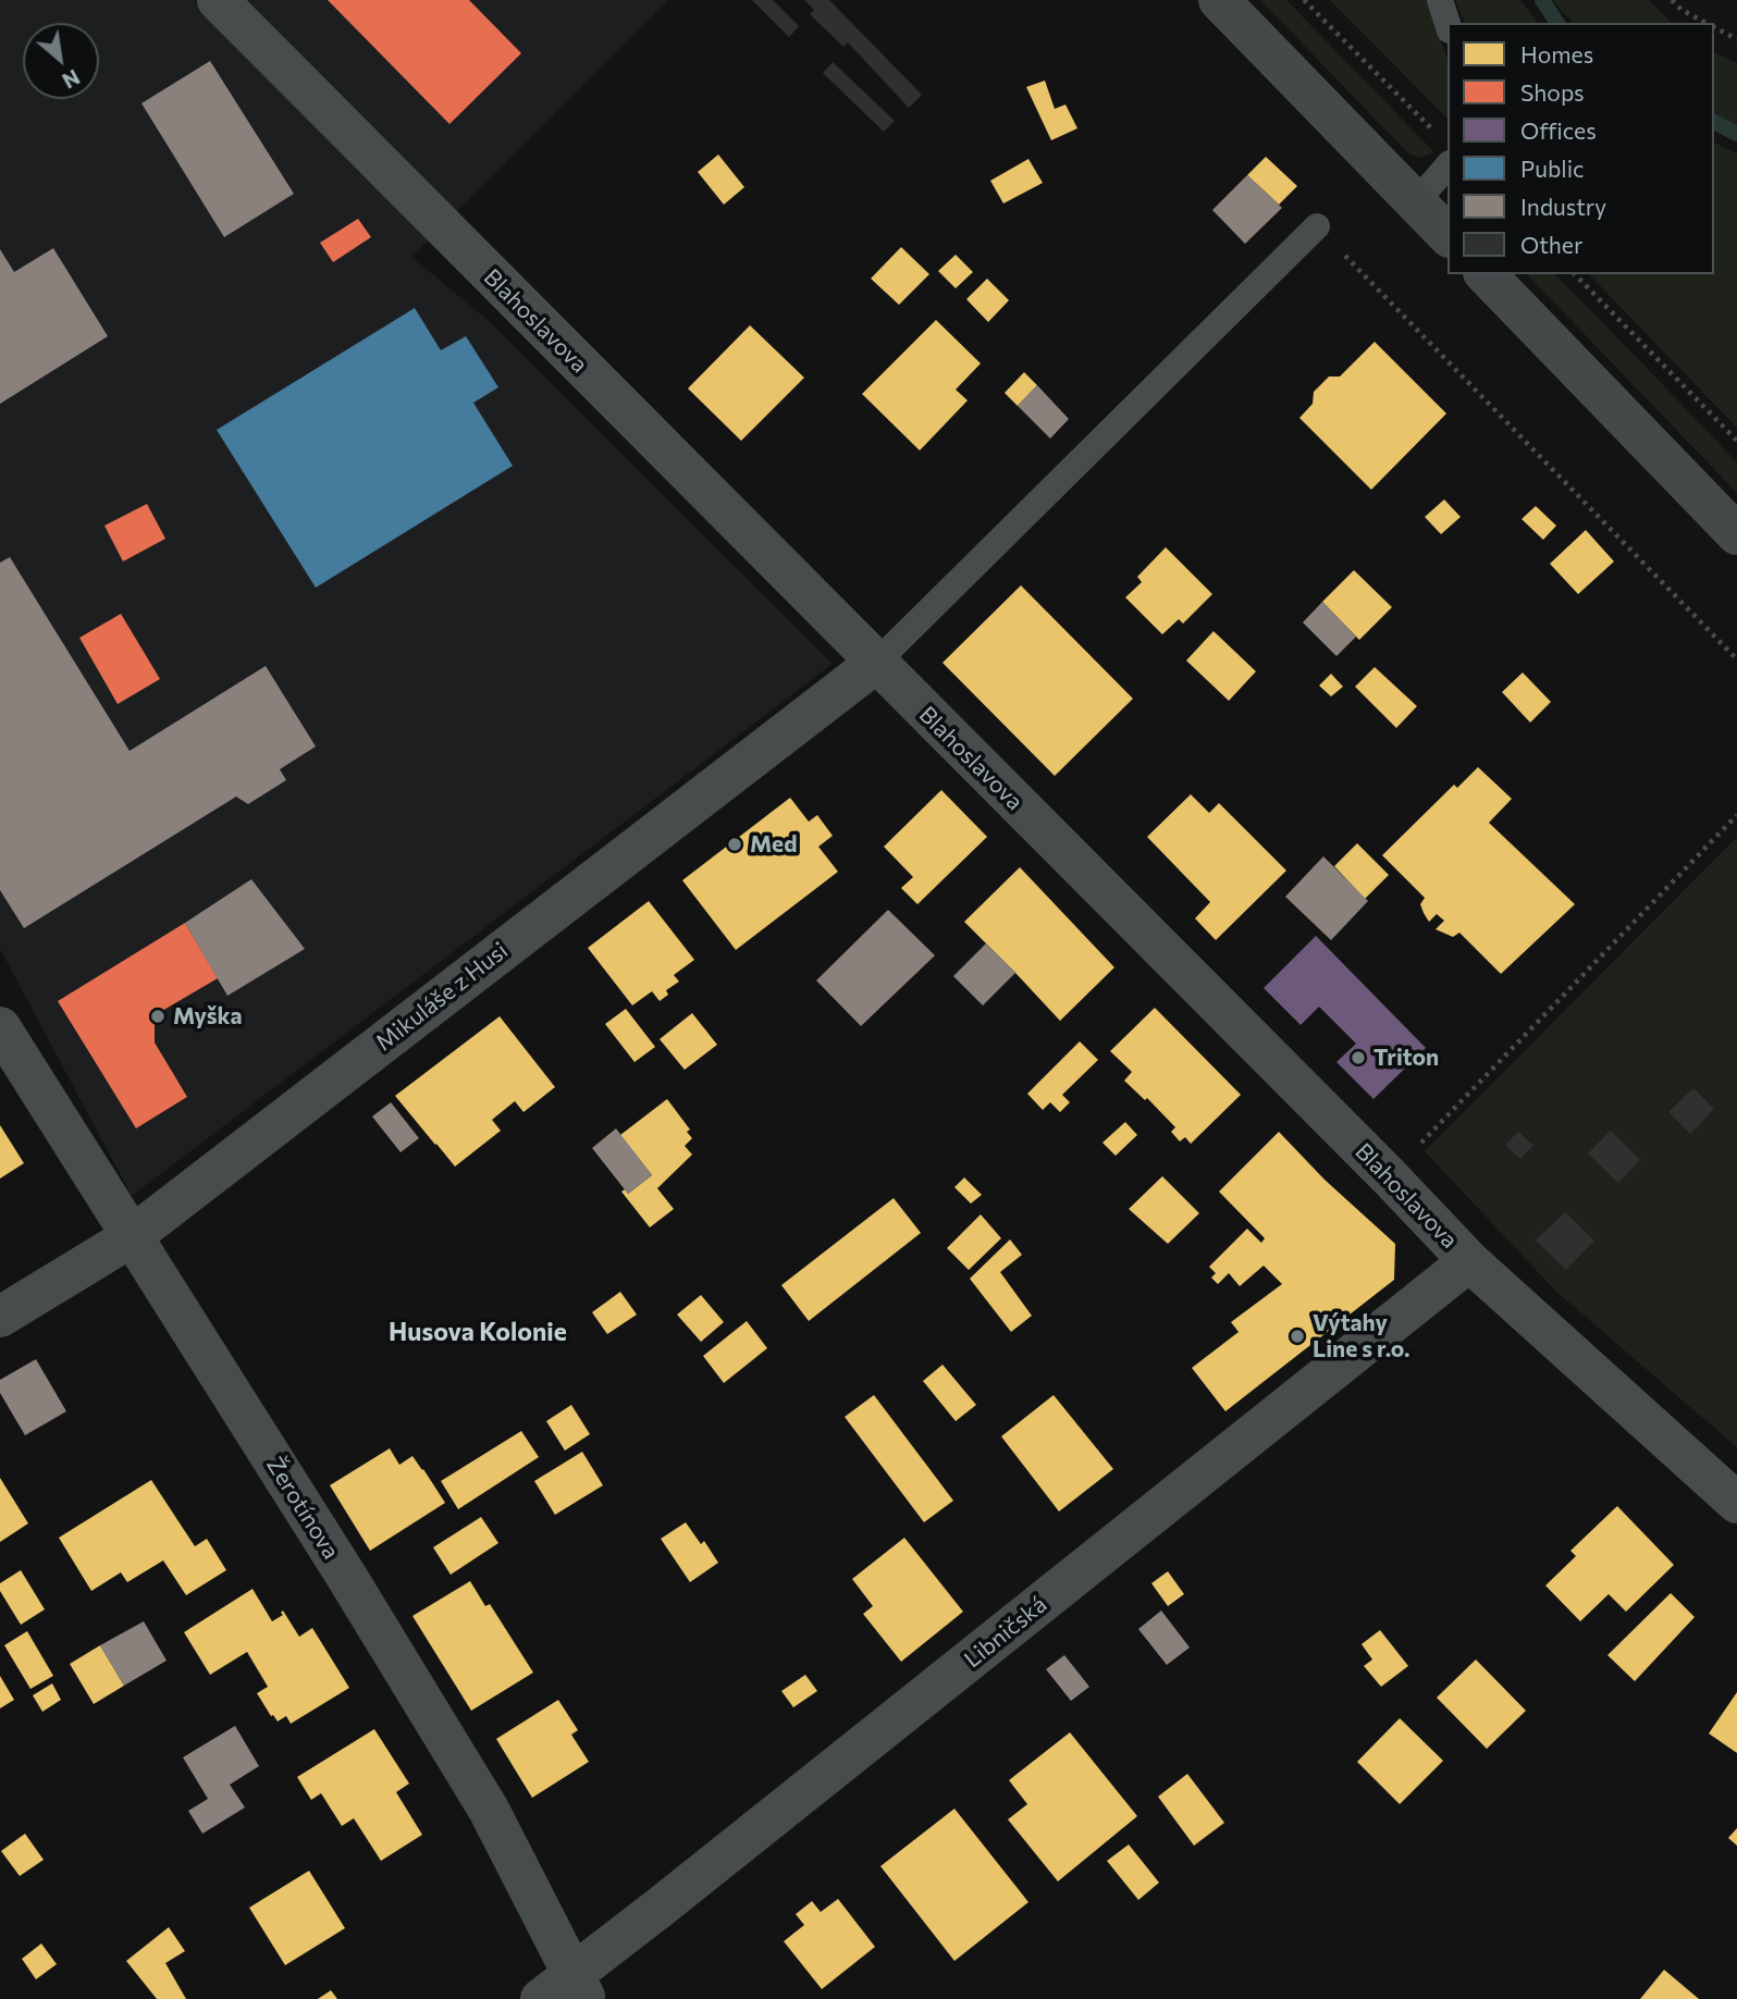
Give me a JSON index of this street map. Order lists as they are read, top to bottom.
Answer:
{
  "streets": {
    "street": [
      "Blahoslavova",
      "Mikuláše z Husi",
      "Žerotínova",
      "Libničská"
    ]
  },
  "crossings": [
    ["Blahoslavova", "Mikuláše z Husi"],
    ["Blahoslavova", "Libničská"],
    ["Mikuláše z Husi", "Žerotínova"],
    ["Žerotínova", "Libničská"]
  ],
  "districts": ["Husova Kolonie"],
  "places": [
    "Med",
    "Myška",
    "Triton",
    "Výtahy Line s r.o."
  ],
  "legend": [
    "Homes",
    "Shops",
    "Offices",
    "Public",
    "Industry",
    "Other"
  ],
  "north": "bottom right"
}
